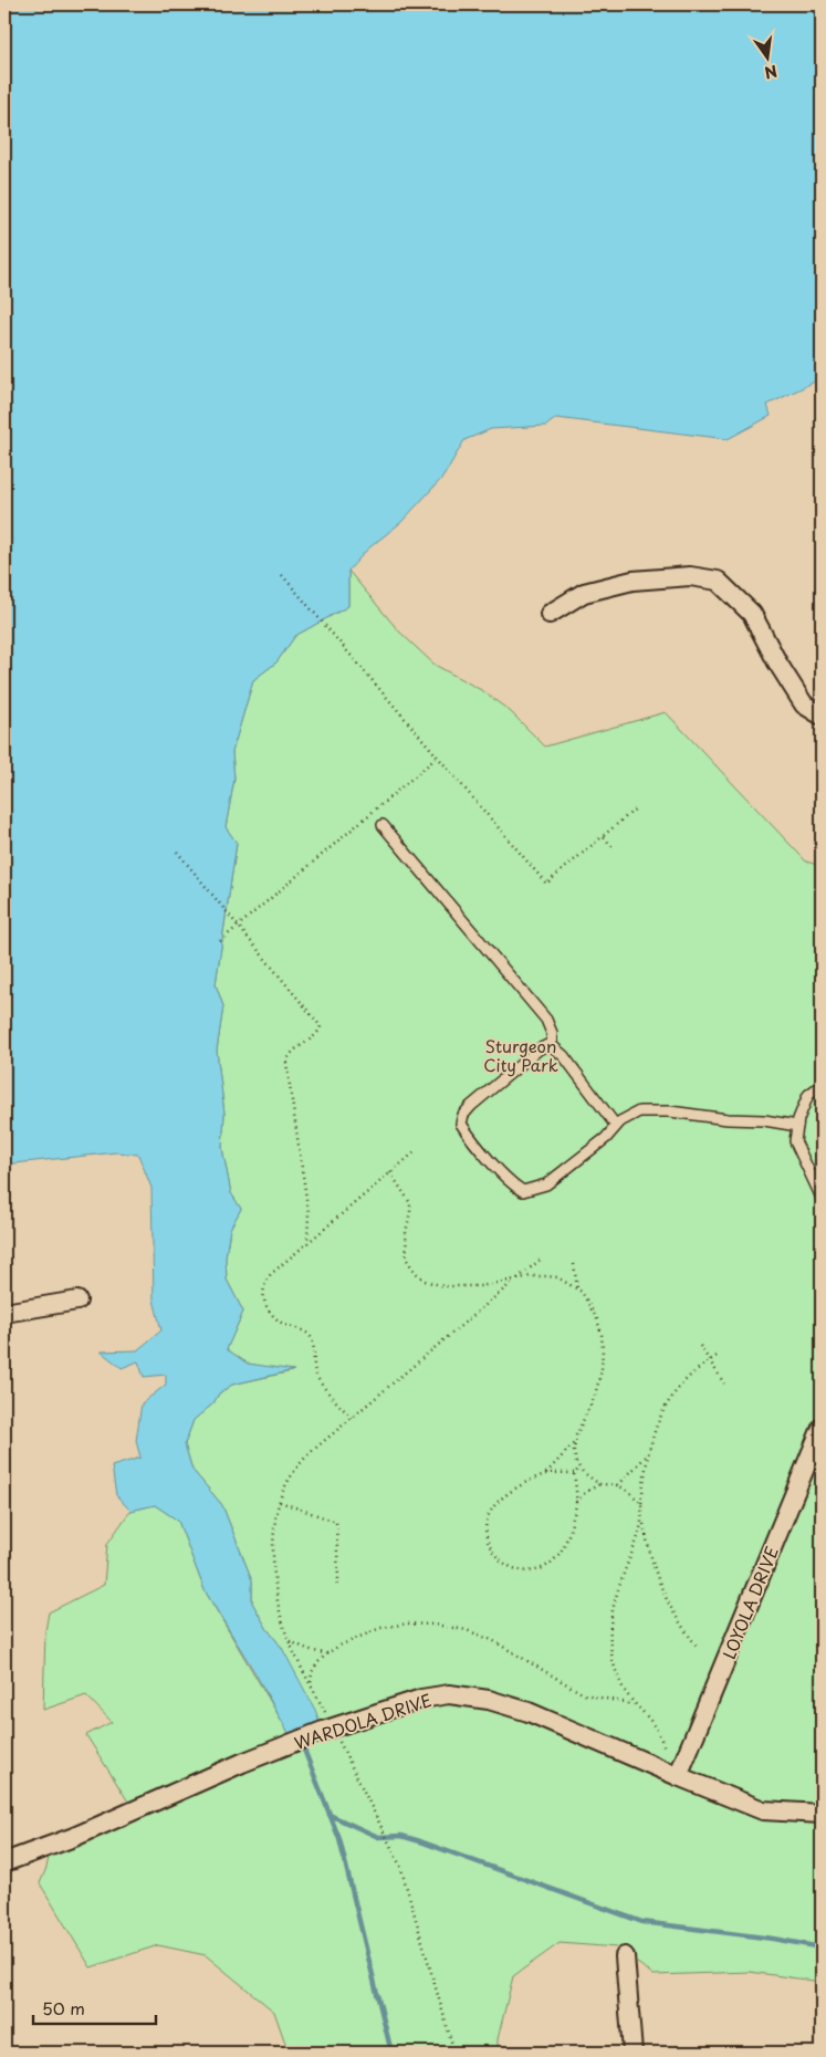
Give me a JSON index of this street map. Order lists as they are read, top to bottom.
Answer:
{
  "streets": {
    "street": ["LOYOLA DRIVE", "WARDOLA DRIVE"]
  },
  "crossings": [
    ["LOYOLA DRIVE", "WARDOLA DRIVE"]
  ],
  "parks": ["Sturgeon City Park"],
  "scale_bar": "50 m",
  "north": "bottom"
}
